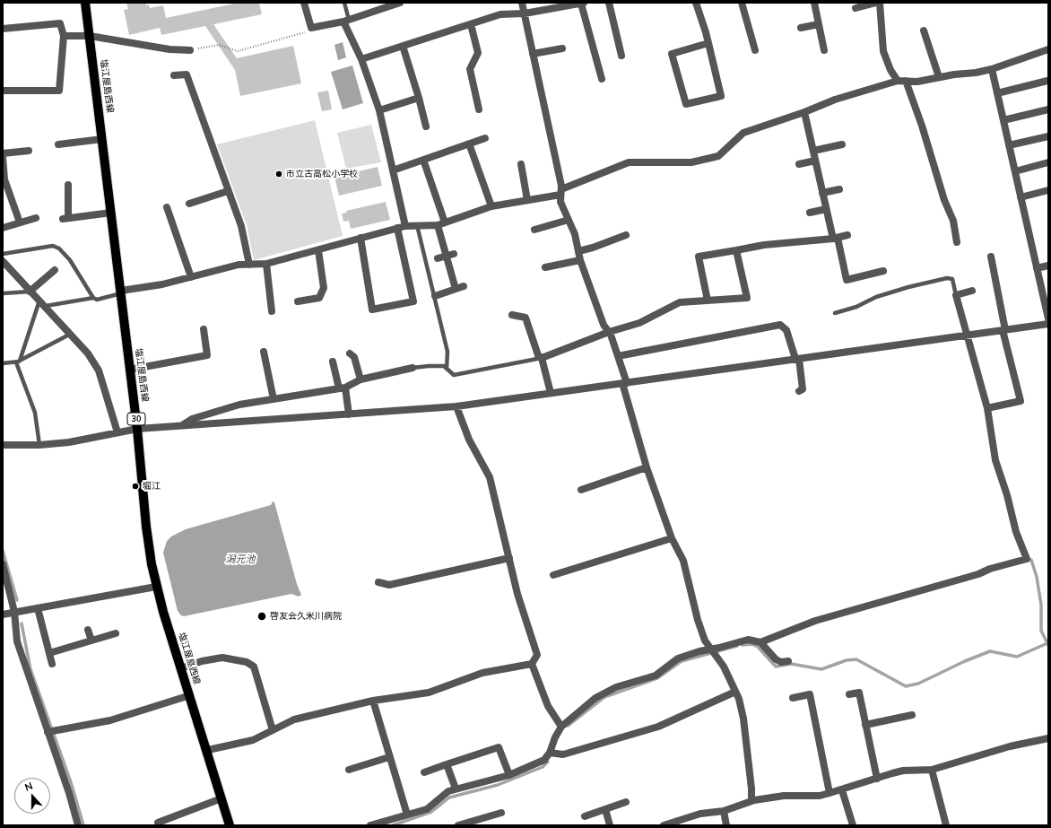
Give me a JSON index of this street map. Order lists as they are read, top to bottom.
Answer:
{
  "streets": {
    "main road": ["塩江屋島西線", "30"]
  },
  "water": ["潟元池"],
  "places": ["市立古高松小学校", "堀江", "啓友会久米川病院"],
  "north": "top"
}
